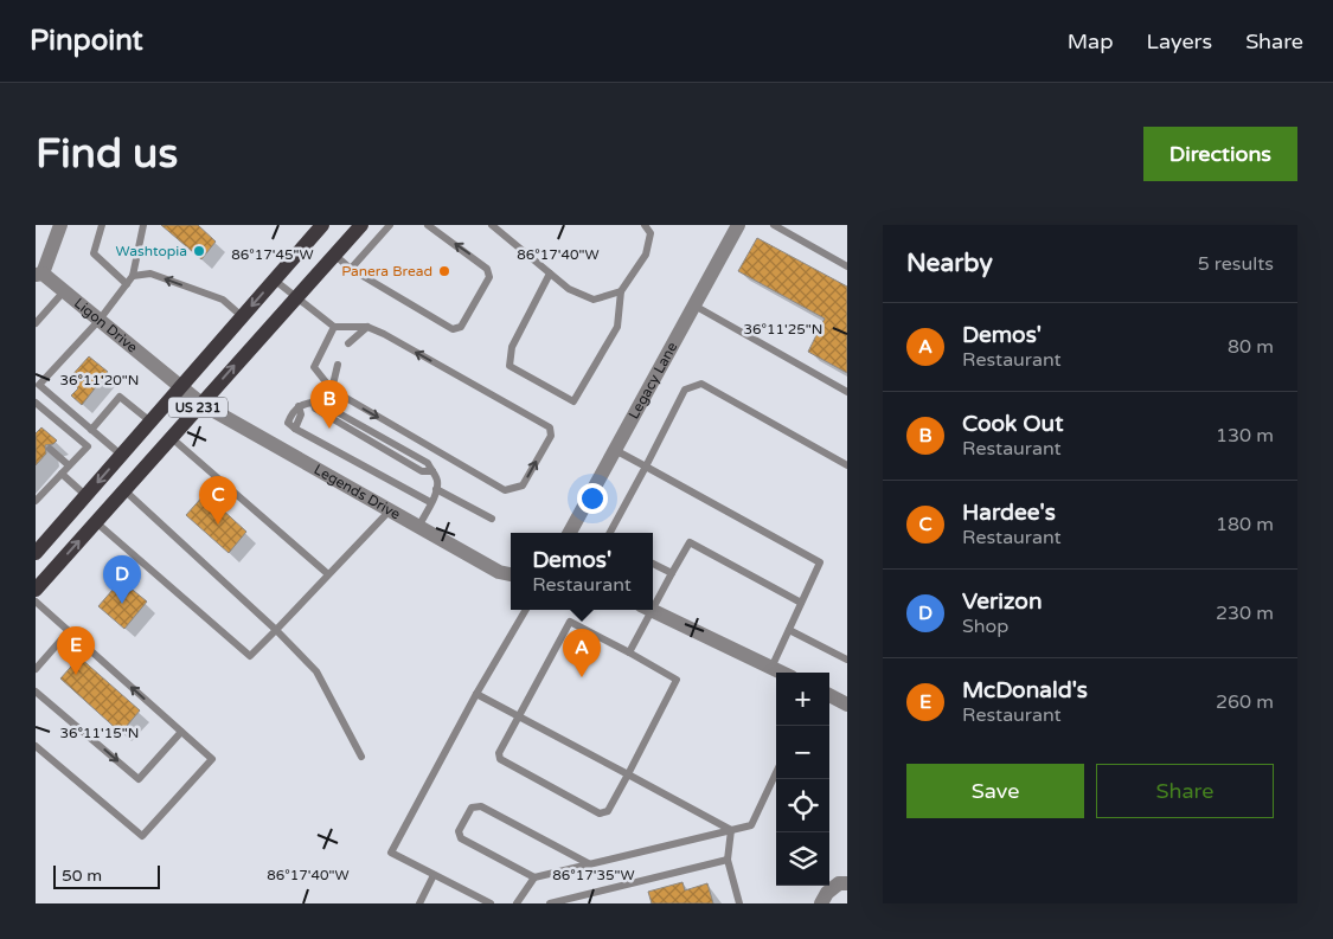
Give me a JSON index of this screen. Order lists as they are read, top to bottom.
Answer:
{
  "streets": {
    "main road": ["US 231"],
    "street": ["Ligon Drive", "Legacy Lane", "Legends Drive"]
  },
  "crossings": [
    ["Ligon Drive", "US 231"],
    ["Ligon Drive", "Legends Drive"],
    ["US 231", "Legends Drive"]
  ],
  "places": ["Washtopia", "Panera Bread"],
  "scale_bar": "50 m",
  "page": {
    "header": "Pinpoint",
    "nav": ["Map", "Layers", "Share"],
    "buttons": [
      "Directions",
      ["Save", "Share"]
    ],
    "title": "Find us",
    "heading": ["Nearby", "5 results"],
    "list": [
      {
        "mark": "A",
        "name": "Demos'",
        "note": "Restaurant",
        "value": "80 m"
      },
      {
        "mark": "B",
        "name": "Cook Out",
        "note": "Restaurant",
        "value": "130 m"
      },
      {
        "mark": "C",
        "name": "Hardee's",
        "note": "Restaurant",
        "value": "180 m"
      },
      {
        "mark": "D",
        "name": "Verizon",
        "note": "Shop",
        "value": "230 m"
      },
      {
        "mark": "E",
        "name": "McDonald's",
        "note": "Restaurant",
        "value": "260 m"
      }
    ],
    "pins": [
      "B",
      "C",
      "D",
      "E",
      "A"
    ],
    "popup": ["Demos'", "Restaurant"],
    "map_buttons": ["+", "−"],
    "scale": "50 m"
  },
  "coordinates": [
    "86°17'45\"W",
    "86°17'40\"W",
    "36°11'25\"N",
    "36°11'20\"N",
    "36°11'15\"N",
    "86°17'35\"W"
  ]
}
